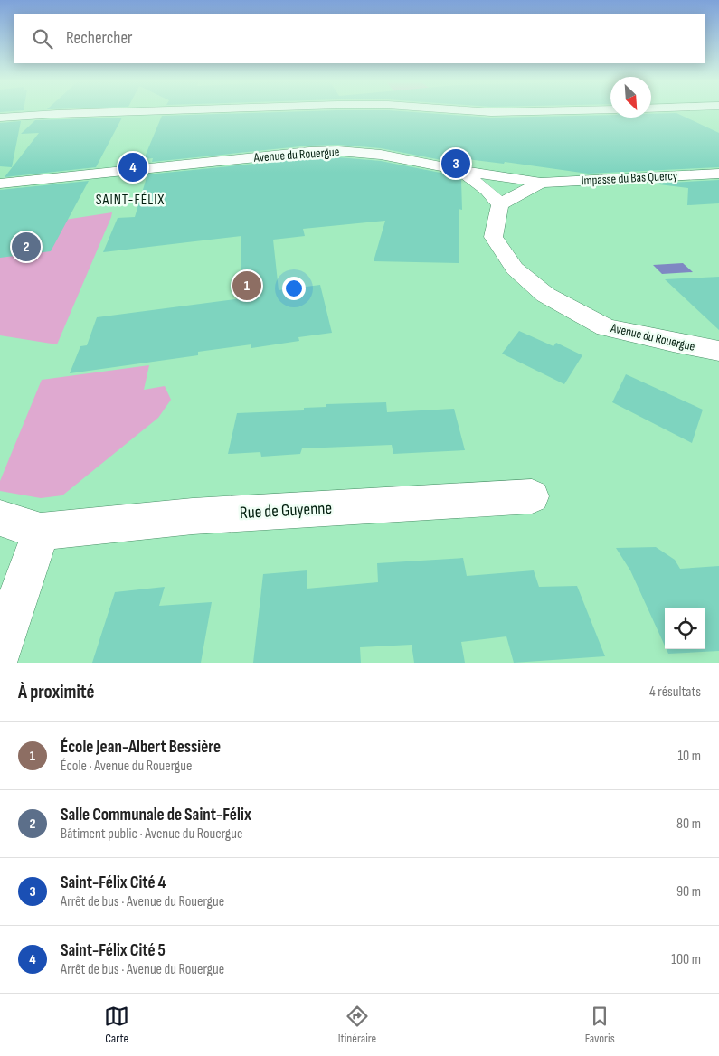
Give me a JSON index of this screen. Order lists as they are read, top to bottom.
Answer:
{
  "streets": {
    "street": ["Avenue du Rouergue", "Impasse du Bas Quercy", "Rue de Guyenne"]
  },
  "crossings": [
    ["Avenue du Rouergue", "Impasse du Bas Quercy"]
  ],
  "districts": ["SAINT-FÉLIX"],
  "north": "bottom right",
  "page": {
    "search": "Rechercher",
    "pins": [
      "3",
      "4",
      "2",
      "1"
    ],
    "heading": ["À proximité", "4 résultats"],
    "list": [
      {
        "mark": "1",
        "name": "École Jean-Albert Bessière",
        "note": "École · Avenue du Rouergue",
        "value": "10 m"
      },
      {
        "mark": "2",
        "name": "Salle Communale de Saint-Félix",
        "note": "Bâtiment public · Avenue du Rouergue",
        "value": "80 m"
      },
      {
        "mark": "3",
        "name": "Saint-Félix Cité 4",
        "note": "Arrêt de bus · Avenue du Rouergue",
        "value": "90 m"
      },
      {
        "mark": "4",
        "name": "Saint-Félix Cité 5",
        "note": "Arrêt de bus · Avenue du Rouergue",
        "value": "100 m"
      }
    ],
    "nav": ["Carte", "Itinéraire", "Favoris"]
  }
}
